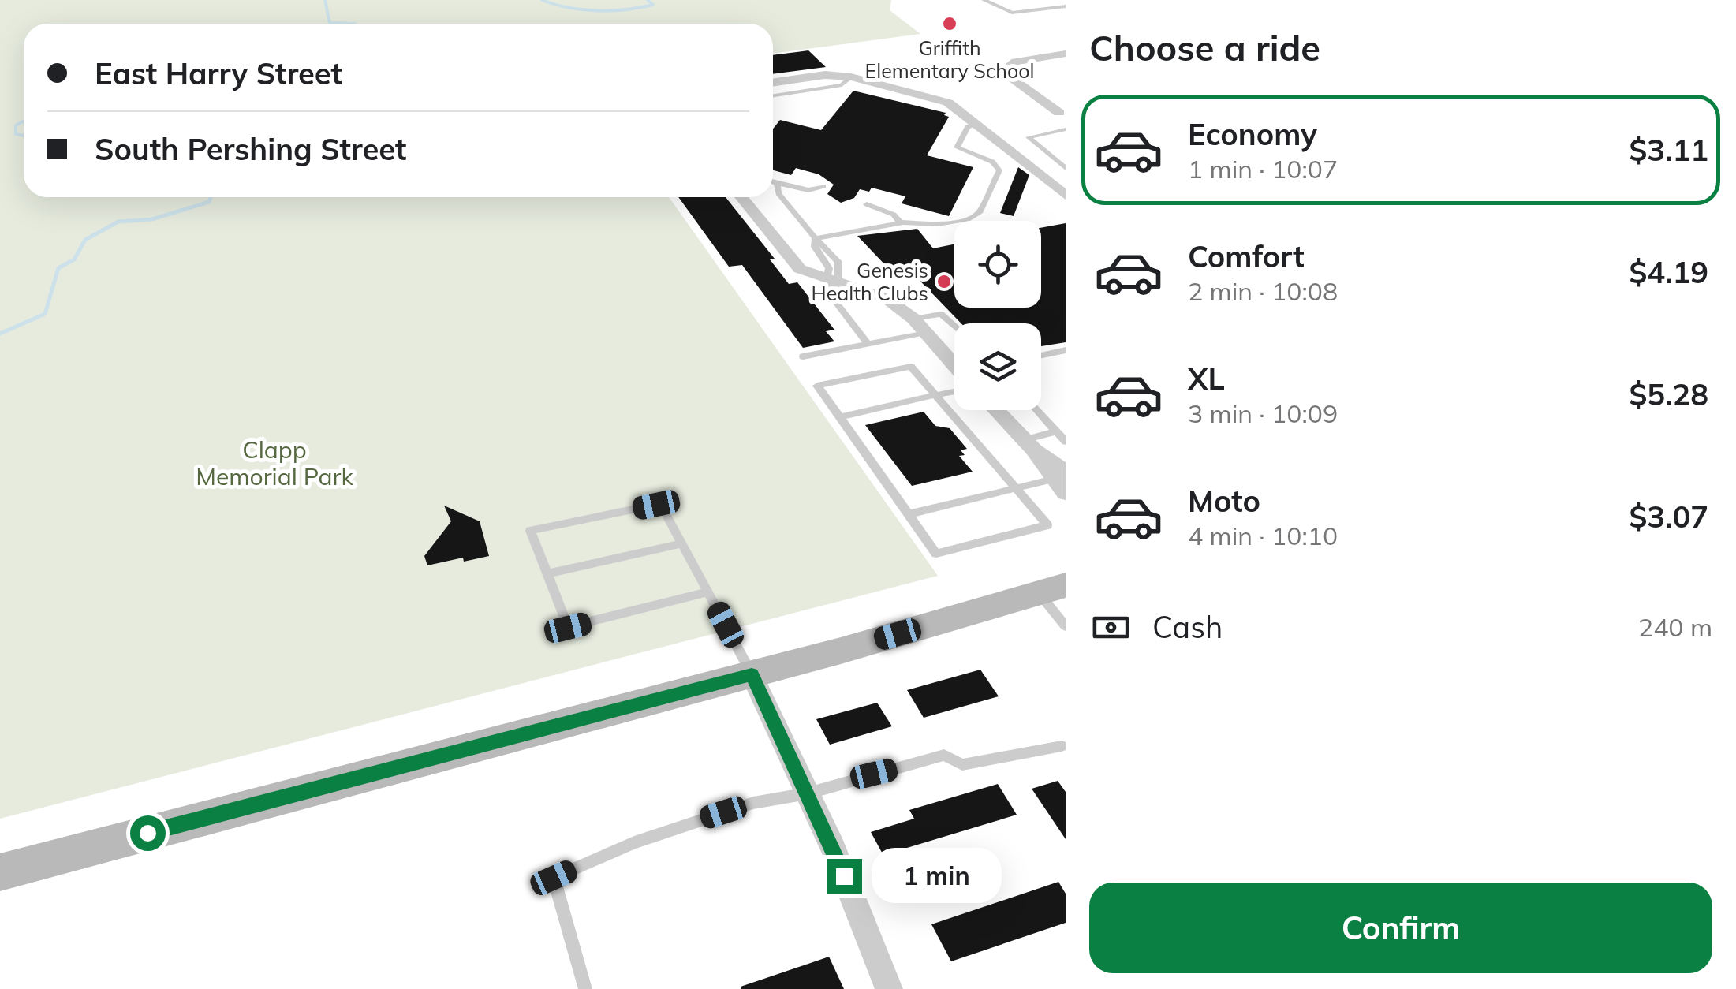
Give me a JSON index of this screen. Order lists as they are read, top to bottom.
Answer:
{
  "parks": ["Clapp Memorial Park"],
  "places": ["Griffith Elementary School", "Genesis Health Clubs"],
  "page": {
    "heading": "Choose a ride",
    "banner": ["East Harry Street", "South Pershing Street"],
    "list": [
      {
        "name": "Economy",
        "note": "1 min · 10:07",
        "value": "$3.11"
      },
      {
        "name": "Comfort",
        "note": "2 min · 10:08",
        "value": "$4.19"
      },
      {
        "name": "XL",
        "note": "3 min · 10:09",
        "value": "$5.28"
      },
      {
        "name": "Moto",
        "note": "4 min · 10:10",
        "value": "$3.07"
      }
    ],
    "pay": ["Cash", "240 m"],
    "bubble": "1 min",
    "buttons": "Confirm"
  }
}
